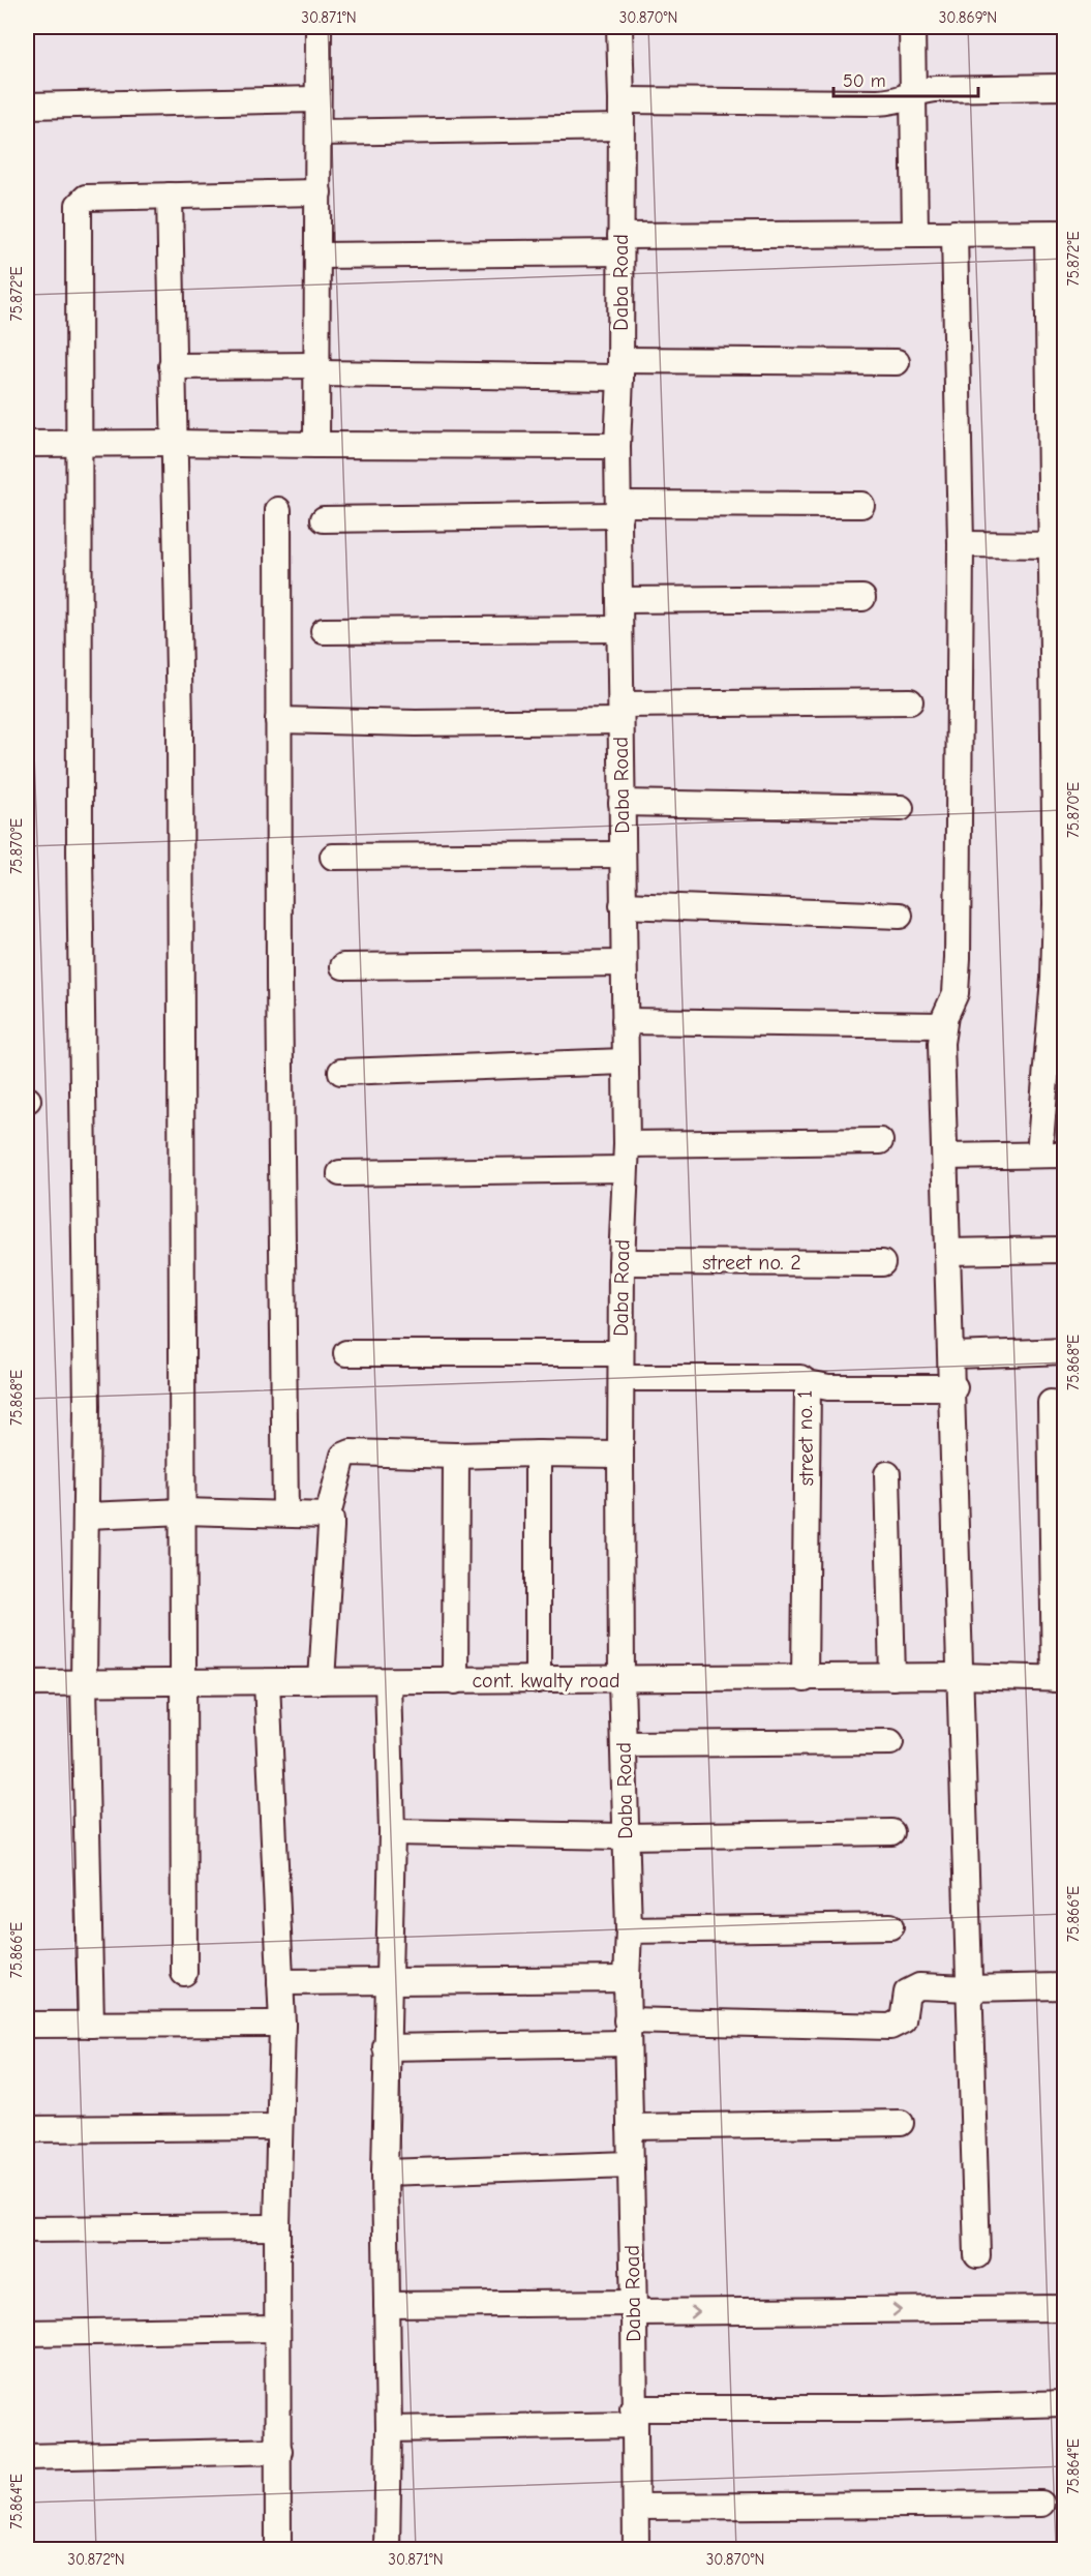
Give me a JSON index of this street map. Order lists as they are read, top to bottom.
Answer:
{
  "streets": {
    "street": [
      "Daba Road",
      "street no. 2",
      "street no. 1",
      "cont. kwalty road"
    ]
  },
  "crossings": [
    ["Daba Road", "street no. 2"],
    ["Daba Road", "street no. 1"],
    ["Daba Road", "cont. kwalty road"],
    ["street no. 1", "cont. kwalty road"]
  ],
  "scale_bar": "50 m",
  "coordinates": [
    "30.871°N",
    "30.870°N",
    "30.869°N",
    "75.872°E",
    "75.870°E",
    "75.868°E",
    "75.866°E",
    "75.864°E",
    "30.872°N"
  ]
}
